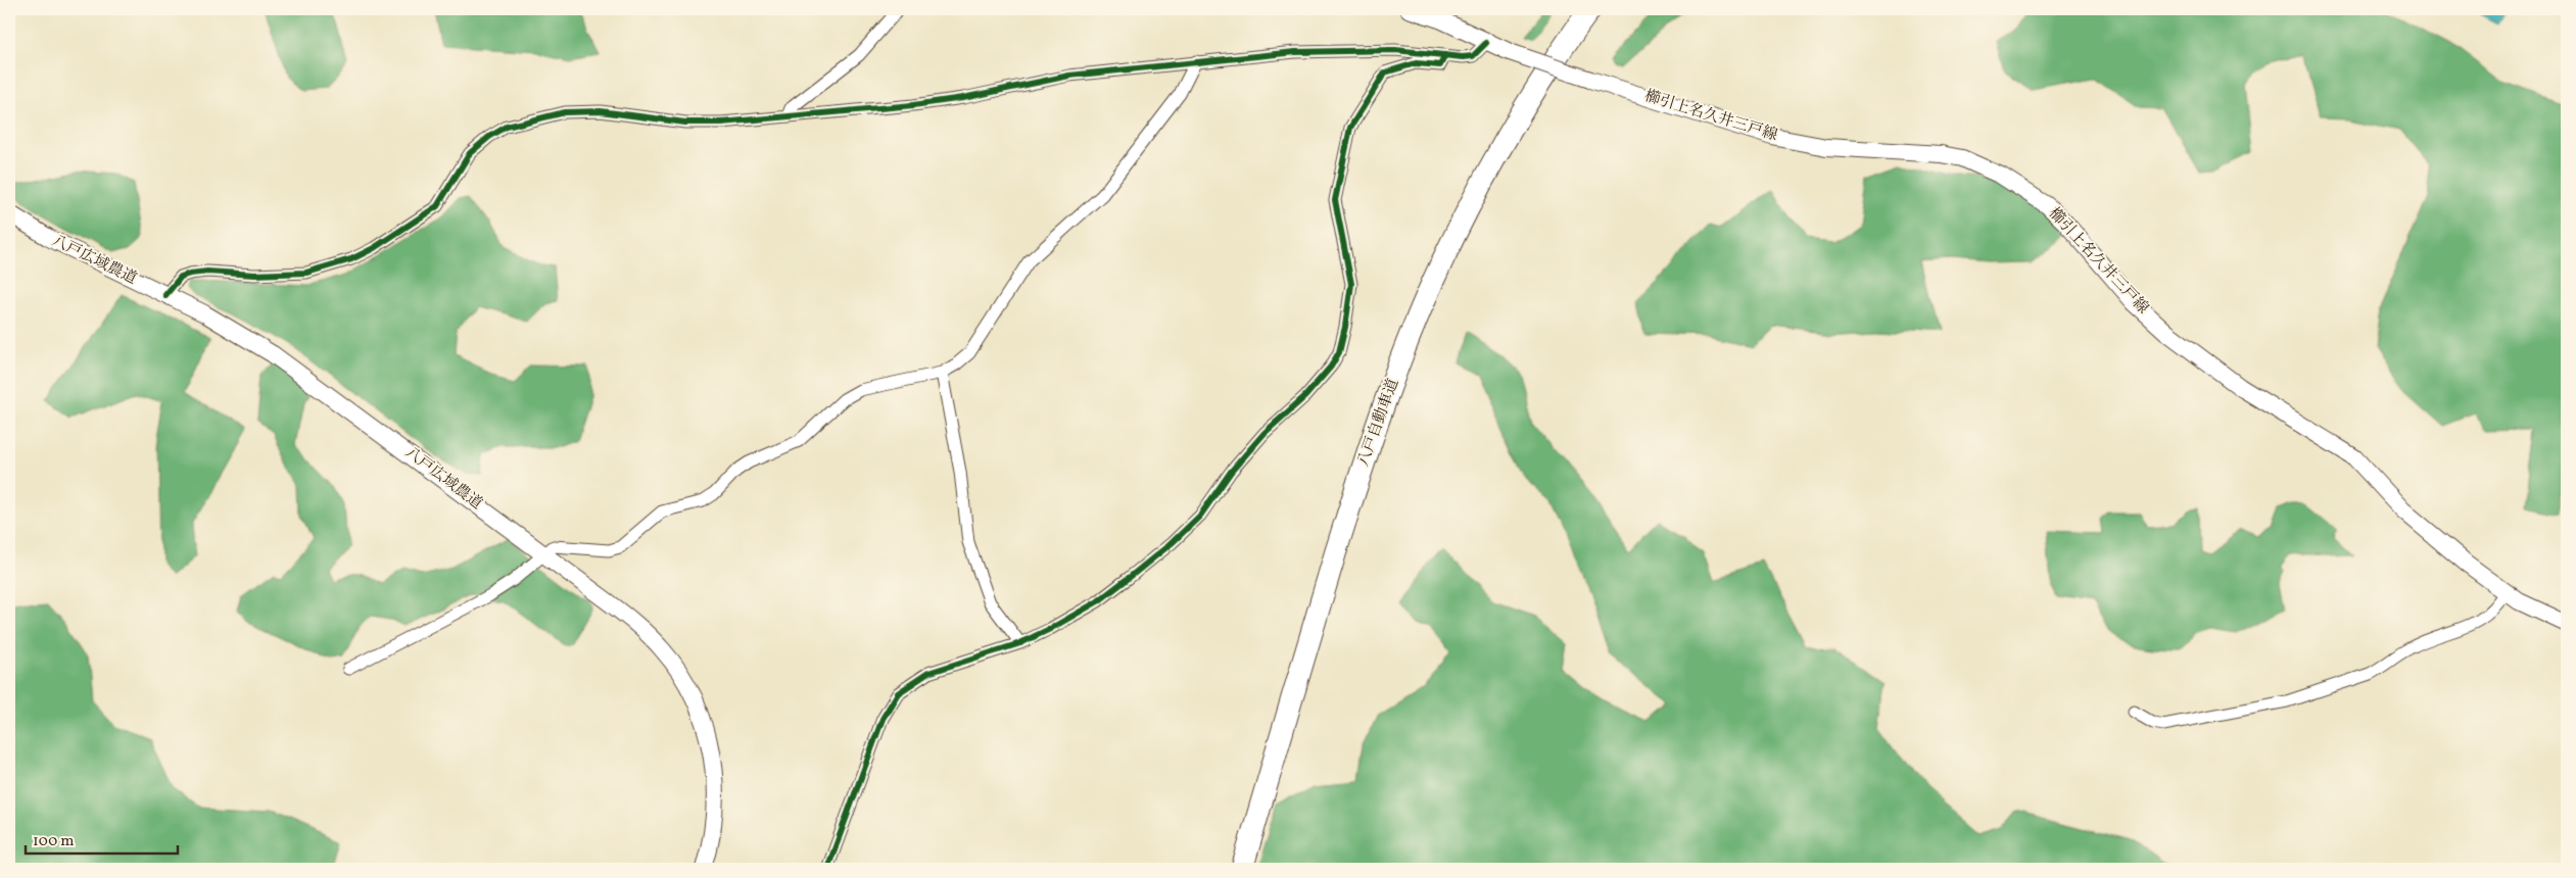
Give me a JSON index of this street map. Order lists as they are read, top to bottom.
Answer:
{
  "streets": {
    "highway": ["八戸自動車道"],
    "main road": ["櫛引上名久井三戸線", "八戸広域農道"]
  },
  "scale_bar": "100 m"
}
